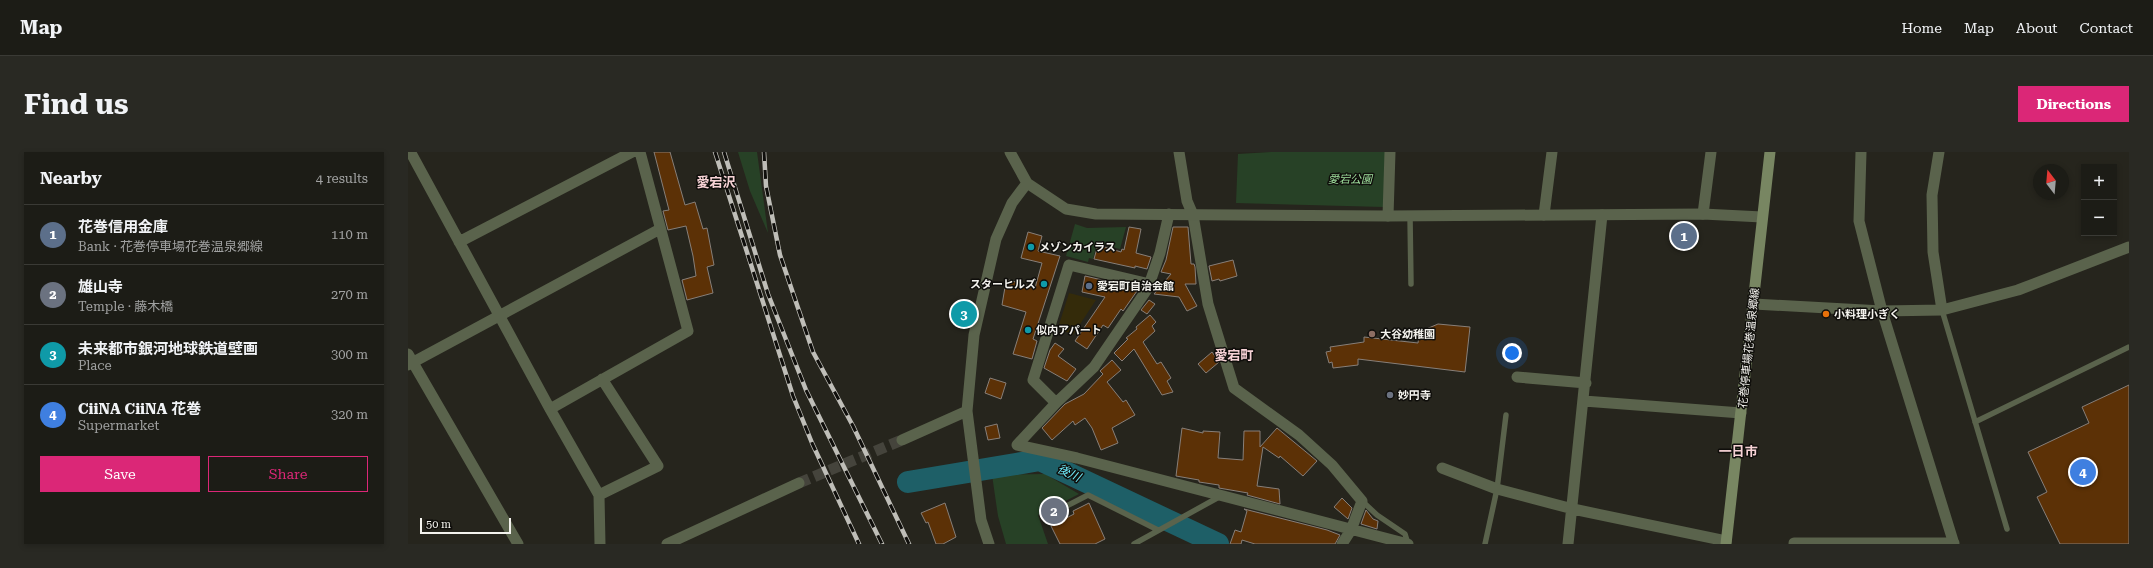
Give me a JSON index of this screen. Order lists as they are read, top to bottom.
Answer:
{
  "streets": {
    "main road": ["花巻停車場花巻温泉郷線"]
  },
  "districts": ["愛宕沢", "愛宕町", "一日市"],
  "water": ["後川"],
  "parks": ["愛宕公園"],
  "places": [
    "メゾンカイラス",
    "スターヒルズ",
    "愛宕町自治会館",
    "小料理小ぎく",
    "似内アパート",
    "大谷幼稚園",
    "妙円寺"
  ],
  "scale_bar": "50 m",
  "north": "top",
  "page": {
    "header": "Map",
    "nav": [
      "Home",
      "Map",
      "About",
      "Contact"
    ],
    "buttons": [
      "Directions",
      ["Save", "Share"]
    ],
    "title": "Find us",
    "heading": ["Nearby", "4 results"],
    "map_buttons": ["+", "−"],
    "list": [
      {
        "mark": "1",
        "name": "花巻信用金庫",
        "note": "Bank · 花巻停車場花巻温泉郷線",
        "value": "110 m"
      },
      {
        "mark": "2",
        "name": "雄山寺",
        "note": "Temple · 藤木橋",
        "value": "270 m"
      },
      {
        "mark": "3",
        "name": "未来都市銀河地球鉄道壁画",
        "note": "Place",
        "value": "300 m"
      },
      {
        "mark": "4",
        "name": "CiiNA CiiNA 花巻",
        "note": "Supermarket",
        "value": "320 m"
      }
    ],
    "pins": [
      "1",
      "3",
      "4",
      "2"
    ],
    "scale": "50 m"
  }
}
